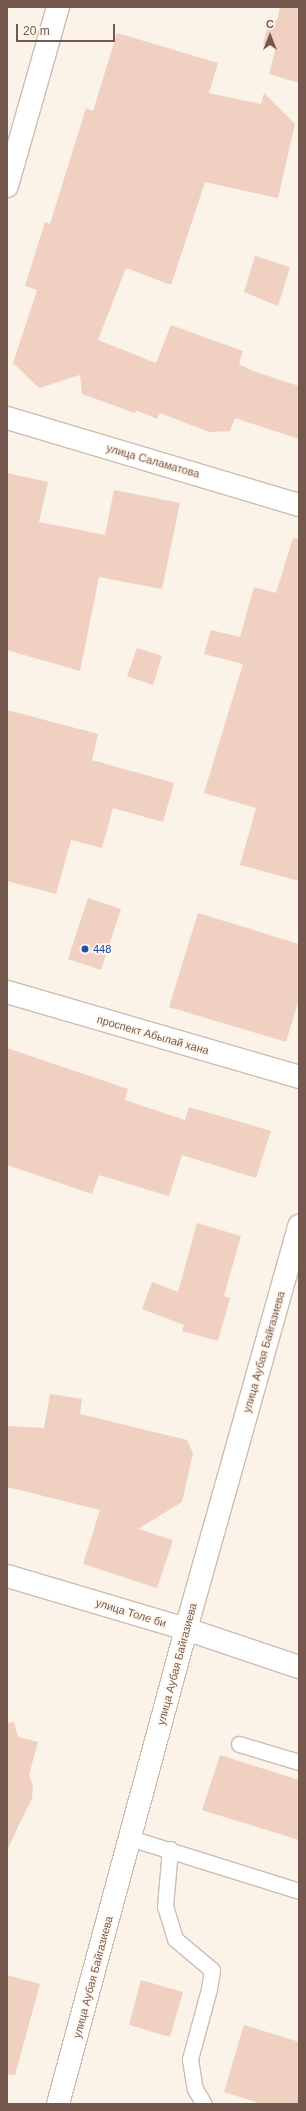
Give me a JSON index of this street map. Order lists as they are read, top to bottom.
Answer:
{
  "streets": {
    "main road": [
      "улица Саламатова",
      "проспект Абылай хана",
      "улица Аубая Байгазиева",
      "улица Толе би"
    ]
  },
  "crossings": [
    ["улица Аубая Байгазиева", "улица Толе би"]
  ],
  "places": ["448"],
  "scale_bar": "20 m",
  "north": "top"
}
